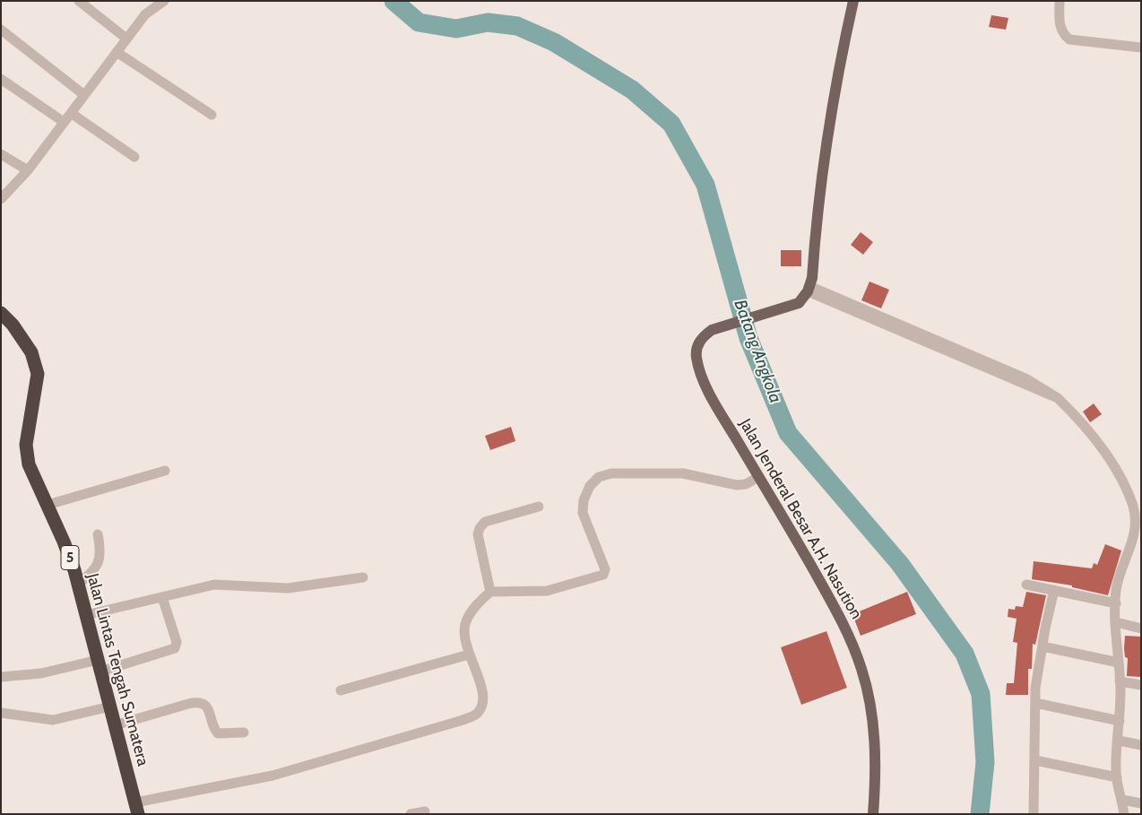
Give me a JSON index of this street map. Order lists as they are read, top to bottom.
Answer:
{
  "streets": {
    "highway": ["5", "Jalan Lintas Tengah Sumatera"],
    "main road": ["Jalan Jenderal Besar A.H. Nasution"]
  },
  "water": ["Batang Angkola"]
}
